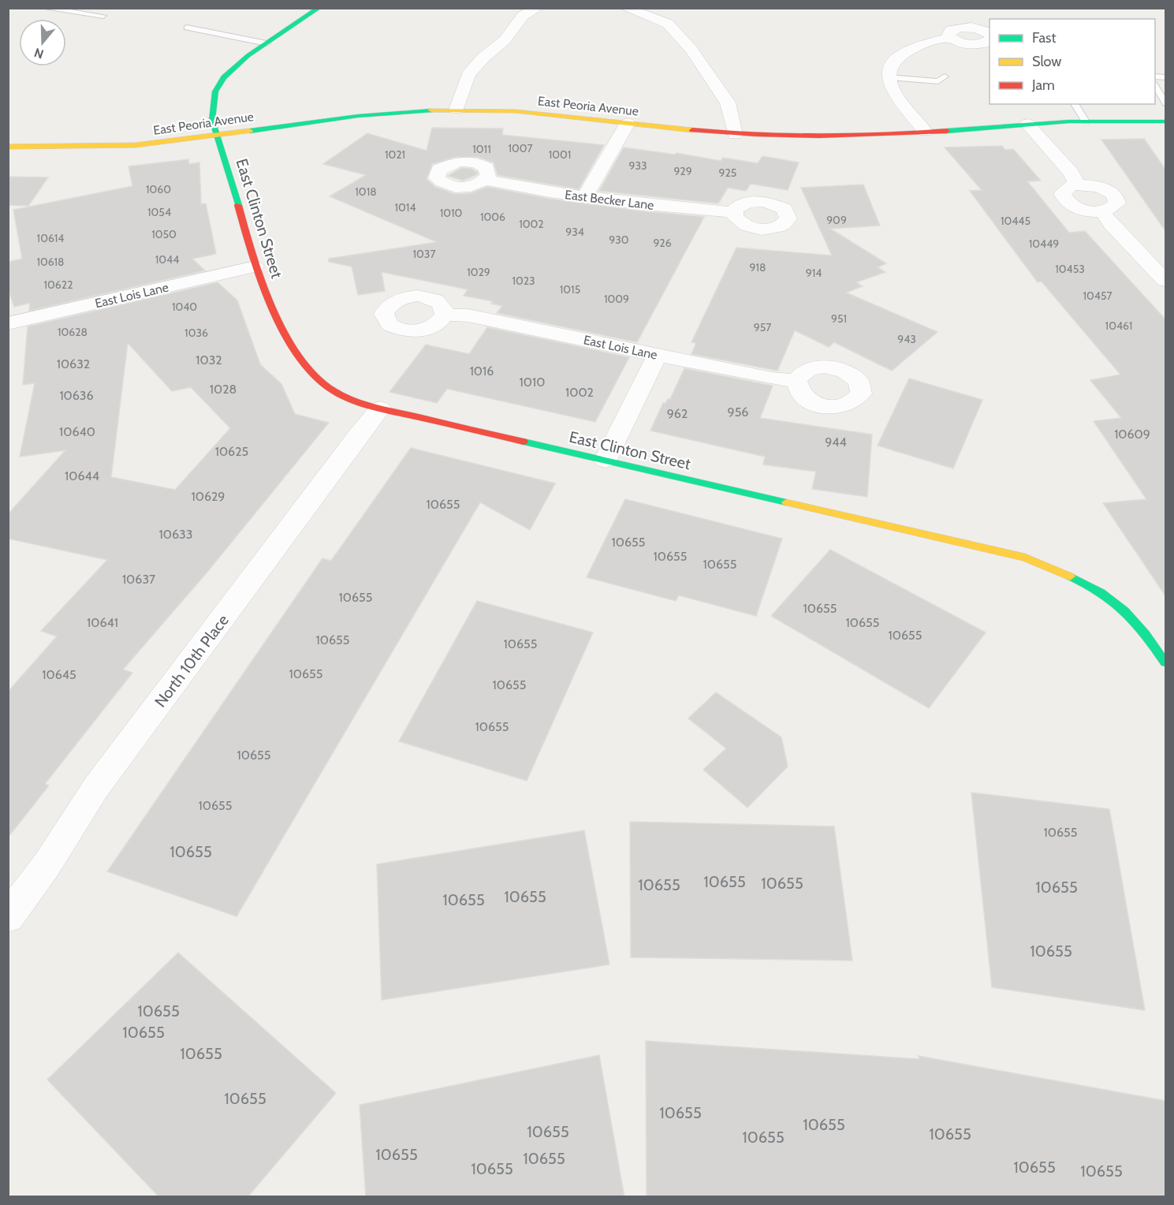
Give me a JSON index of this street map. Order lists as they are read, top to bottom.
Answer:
{
  "streets": {
    "street": [
      "East Peoria Avenue",
      "East Becker Lane",
      "East Clinton Street",
      "East Lois Lane",
      "North 10th Place"
    ]
  },
  "crossings": [
    ["East Peoria Avenue", "East Clinton Street"],
    ["East Clinton Street", "East Lois Lane"],
    ["East Clinton Street", "North 10th Place"]
  ],
  "house_numbers": [
    "1007",
    "1011",
    "1021",
    "1001",
    "933",
    "929",
    "925",
    "1060",
    "1018",
    "1014",
    "1054",
    "1010",
    "1006",
    "909",
    "10445",
    "1002",
    "934",
    "1050",
    "10614",
    "930",
    "926",
    "10449",
    "1037",
    "1044",
    "10618",
    "918",
    "10453",
    "1029",
    "914",
    "1023",
    "10622",
    "1015",
    "10457",
    "1009",
    "1040",
    "951",
    "10461",
    "957",
    "10628",
    "1036",
    "943",
    "1032",
    "10632",
    "1016",
    "1010",
    "1028",
    "1002",
    "10636",
    "956",
    "962",
    "10640",
    "10609",
    "944",
    "10625",
    "10644",
    "10629",
    "10655",
    "10633",
    "10655",
    "10655",
    "10655",
    "10637",
    "10655",
    "10655",
    "10641",
    "10655",
    "10655",
    "10655",
    "10655",
    "10655",
    "10645",
    "10655",
    "10655",
    "10655",
    "10655",
    "10655",
    "10655",
    "10655",
    "10655",
    "10655",
    "10655",
    "10655",
    "10655",
    "10655",
    "10655",
    "10655",
    "10655",
    "10655",
    "10655",
    "10655",
    "10655",
    "10655",
    "10655",
    "10655",
    "10655",
    "10655",
    "10655",
    "10655"
  ],
  "legend": ["Fast", "Slow", "Jam"],
  "north": "bottom"
}
